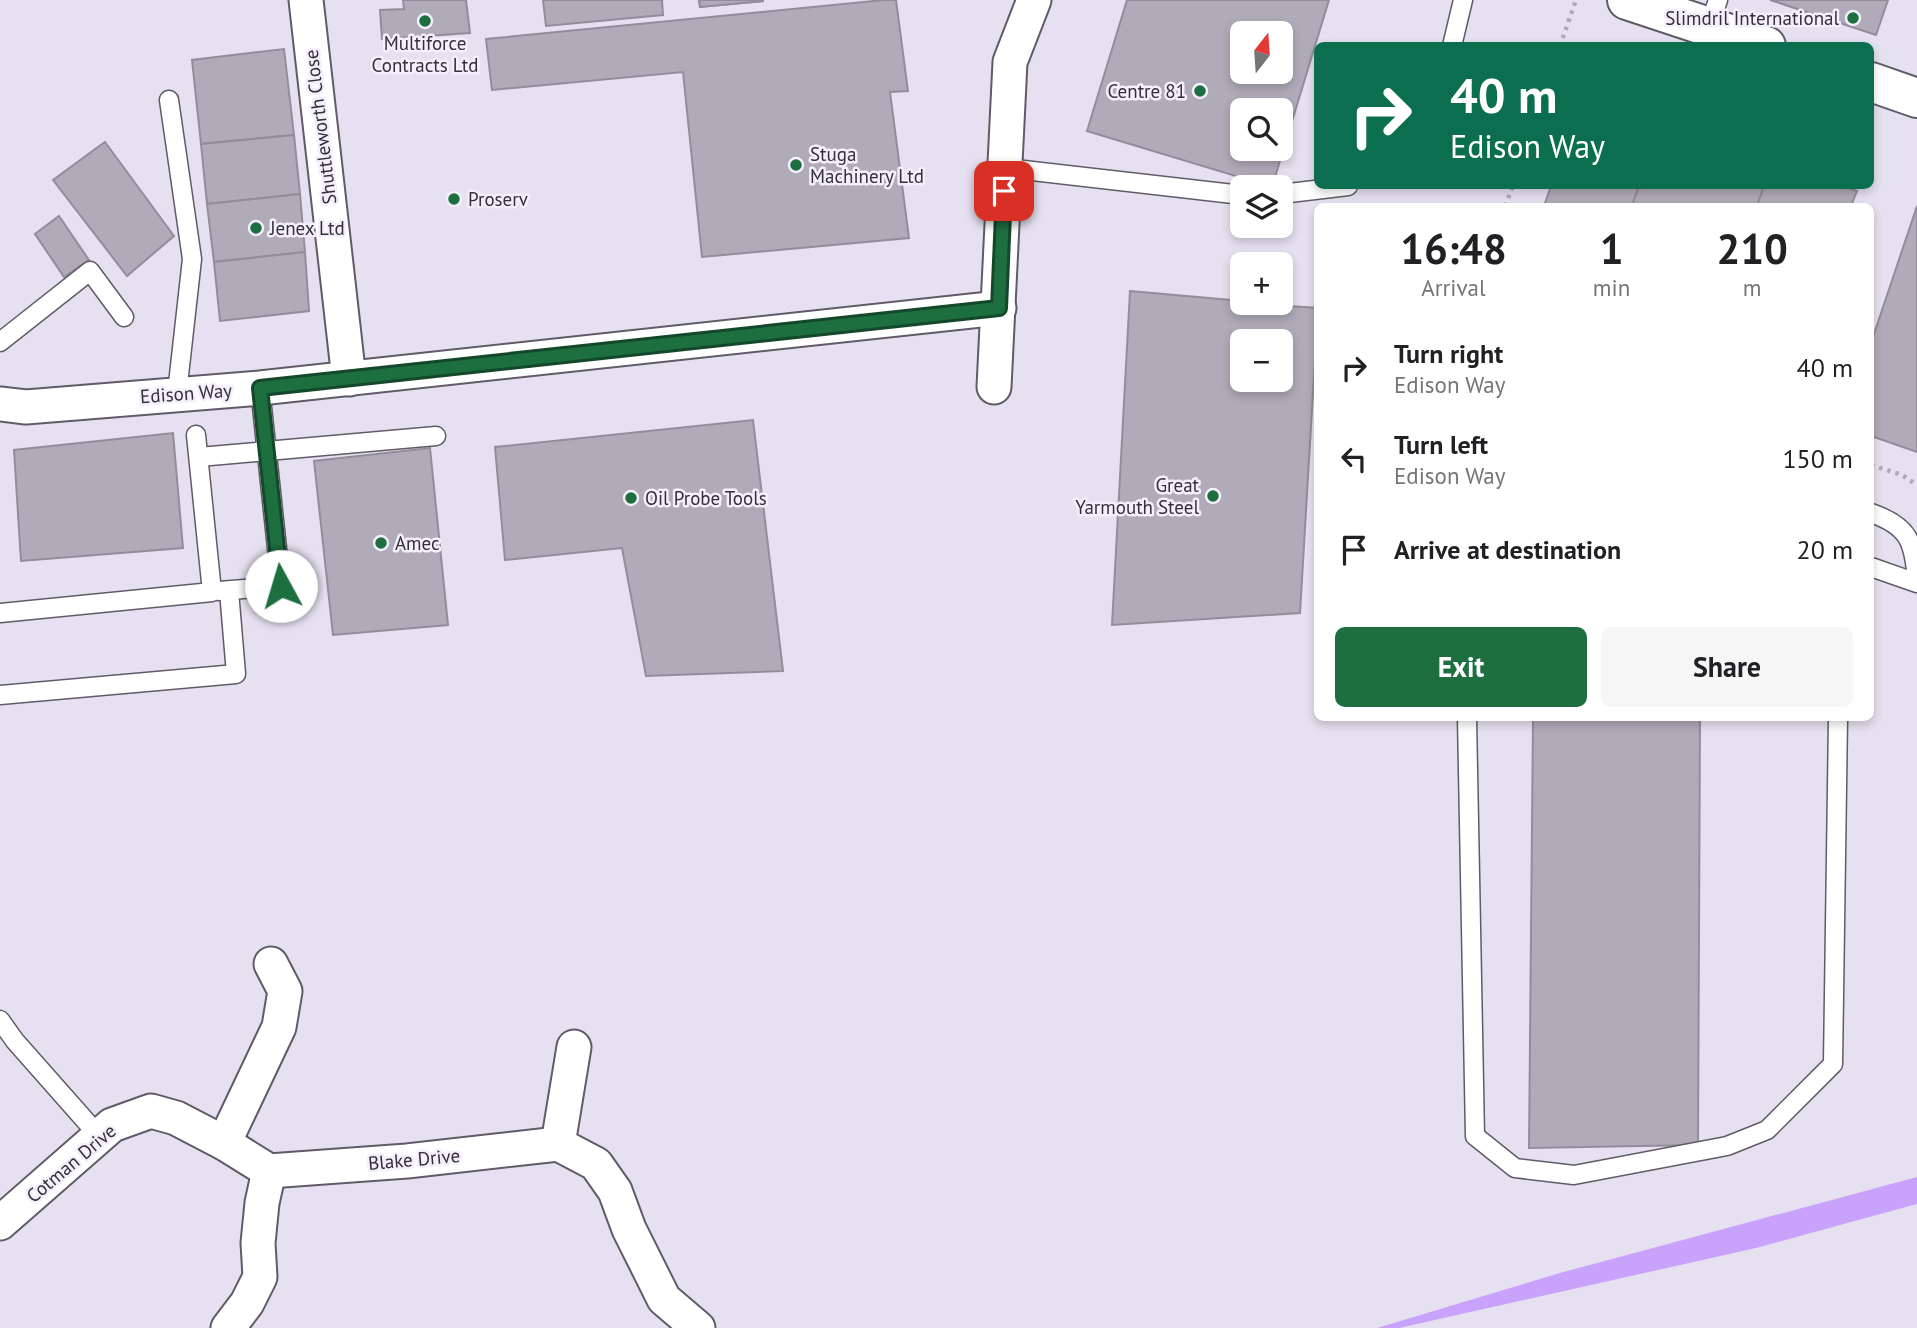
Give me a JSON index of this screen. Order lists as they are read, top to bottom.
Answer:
{
  "streets": {
    "street": [
      "Shuttleworth Close",
      "Edison Way",
      "Blake Drive",
      "Cotman Drive"
    ]
  },
  "crossings": [
    ["Shuttleworth Close", "Edison Way"],
    ["Blake Drive", "Cotman Drive"]
  ],
  "places": [
    "Slimdril International",
    "Multiforce Contracts Ltd",
    "Centre 81",
    "Stuga Machinery Ltd",
    "Proserv",
    "Jenex Ltd",
    "Great Yarmouth Steel",
    "Oil Probe Tools",
    "Amec"
  ],
  "north": "top",
  "page": {
    "map_buttons": ["+", "−"],
    "turn": ["40 m", "Edison Way"],
    "eta": [
      "16:48",
      "Arrival",
      "1",
      "min",
      "210",
      "m"
    ],
    "list": [
      {
        "name": "Turn right",
        "note": "Edison Way",
        "value": "40 m"
      },
      {
        "name": "Turn left",
        "note": "Edison Way",
        "value": "150 m"
      },
      {
        "name": "Arrive at destination",
        "value": "20 m"
      }
    ],
    "buttons": ["Exit", "Share"]
  }
}
